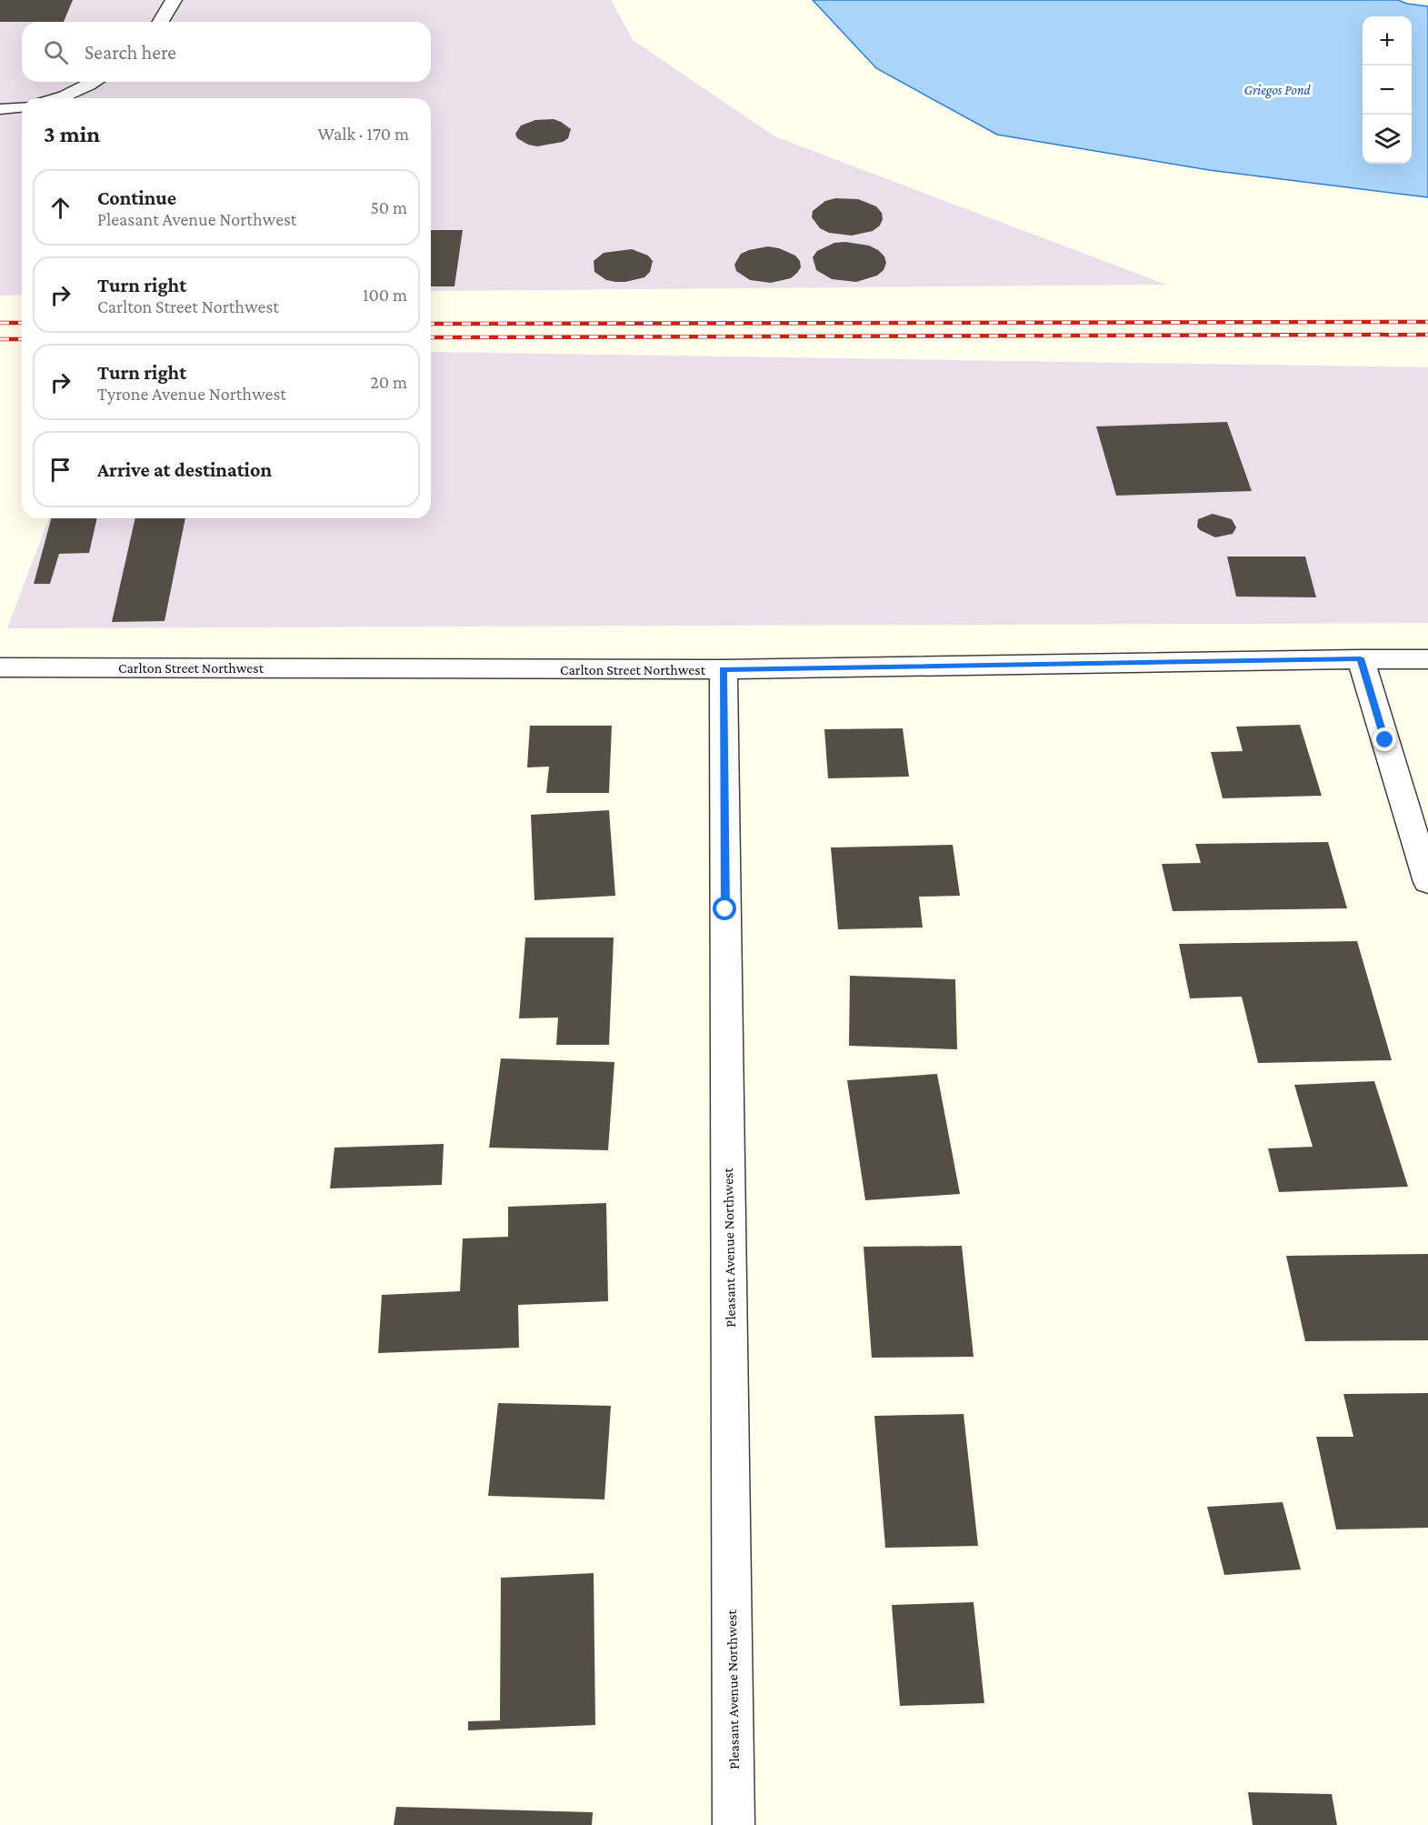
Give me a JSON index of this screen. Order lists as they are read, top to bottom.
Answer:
{
  "streets": {
    "street": ["Carlton Street Northwest", "Pleasant Avenue Northwest"]
  },
  "crossings": [
    ["Carlton Street Northwest", "Pleasant Avenue Northwest"]
  ],
  "water": ["Griegos Pond"],
  "page": {
    "map_buttons": ["+", "−"],
    "search": "Search here",
    "heading": ["3 min", "Walk · 170 m"],
    "list": [
      ["Continue", "Pleasant Avenue Northwest", "50 m"],
      ["Turn right", "Carlton Street Northwest", "100 m"],
      ["Turn right", "Tyrone Avenue Northwest", "20 m"],
      "Arrive at destination"
    ]
  }
}
